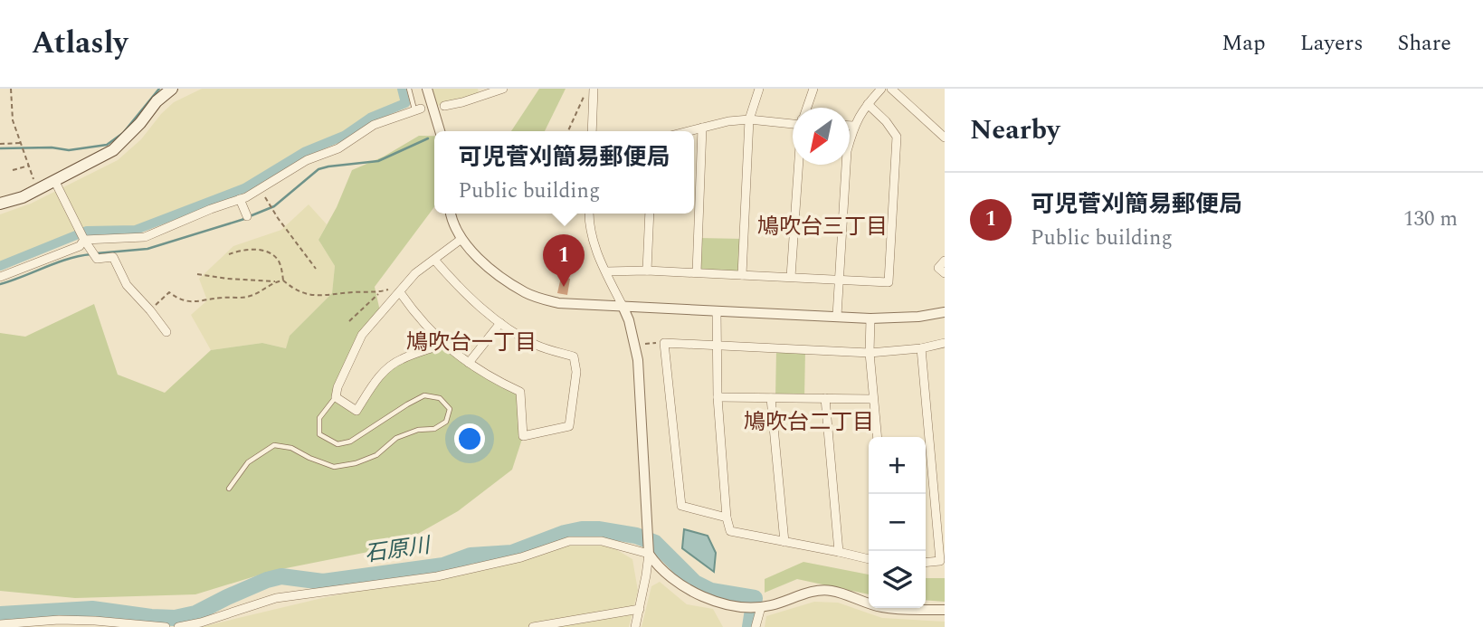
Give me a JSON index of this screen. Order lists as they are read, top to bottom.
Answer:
{
  "districts": ["鳩吹台三丁目", "鳩吹台一丁目", "鳩吹台二丁目"],
  "water": ["石原川"],
  "north": "bottom left",
  "page": {
    "header": "Atlasly",
    "nav": ["Map", "Layers", "Share"],
    "heading": "Nearby",
    "popup": ["可児菅刈簡易郵便局", "Public building"],
    "list": [
      {
        "mark": "1",
        "name": "可児菅刈簡易郵便局",
        "note": "Public building",
        "value": "130 m"
      }
    ],
    "pins": "1",
    "map_buttons": ["+", "−"]
  }
}
